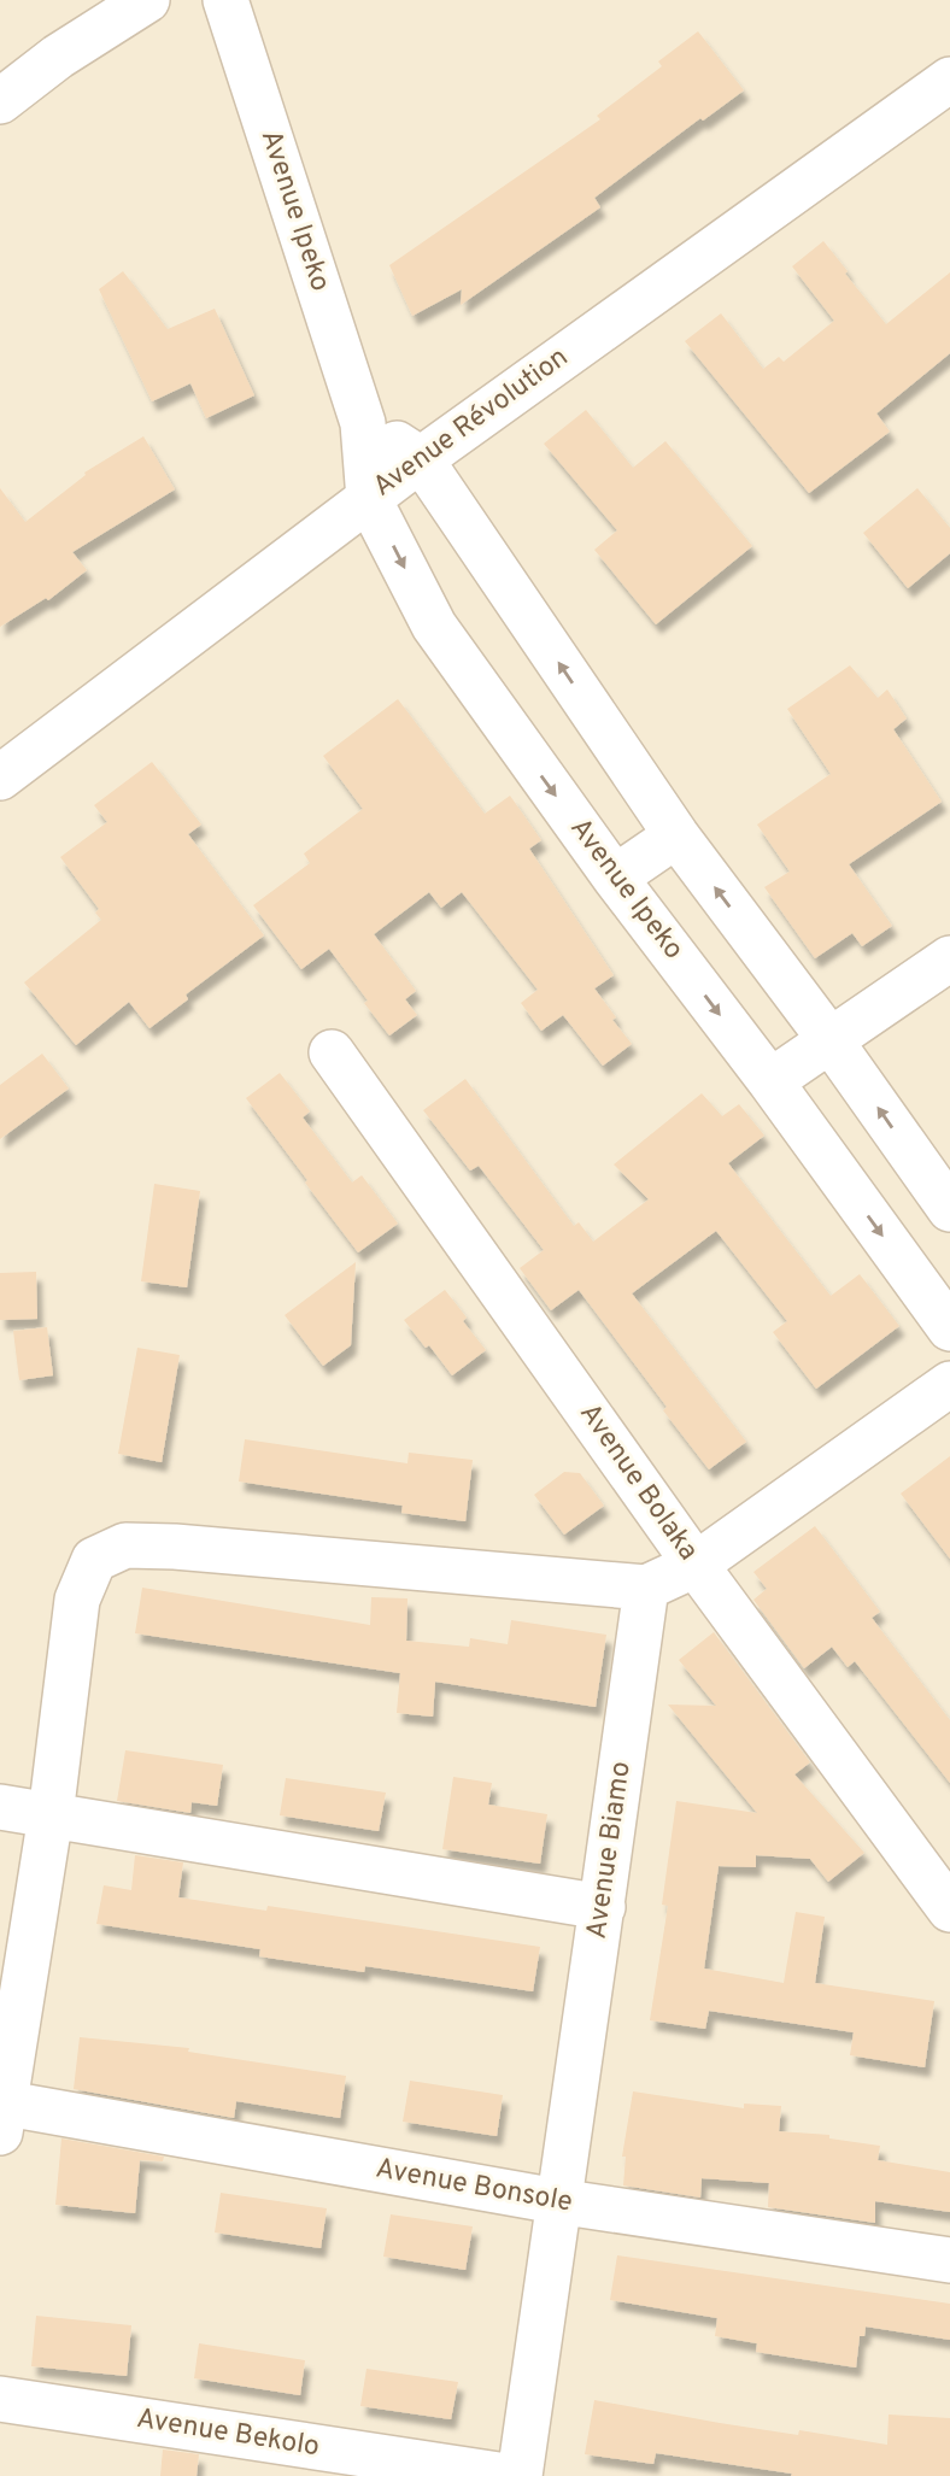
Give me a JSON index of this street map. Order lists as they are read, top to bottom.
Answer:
{
  "streets": {
    "street": [
      "Avenue Ipeko",
      "Avenue Révolution",
      "Avenue Bolaka",
      "Avenue Biamo",
      "Avenue Bonsole",
      "Avenue Bekolo"
    ]
  },
  "crossings": [
    ["Avenue Ipeko", "Avenue Révolution"],
    ["Avenue Biamo", "Avenue Bonsole"]
  ]
}
